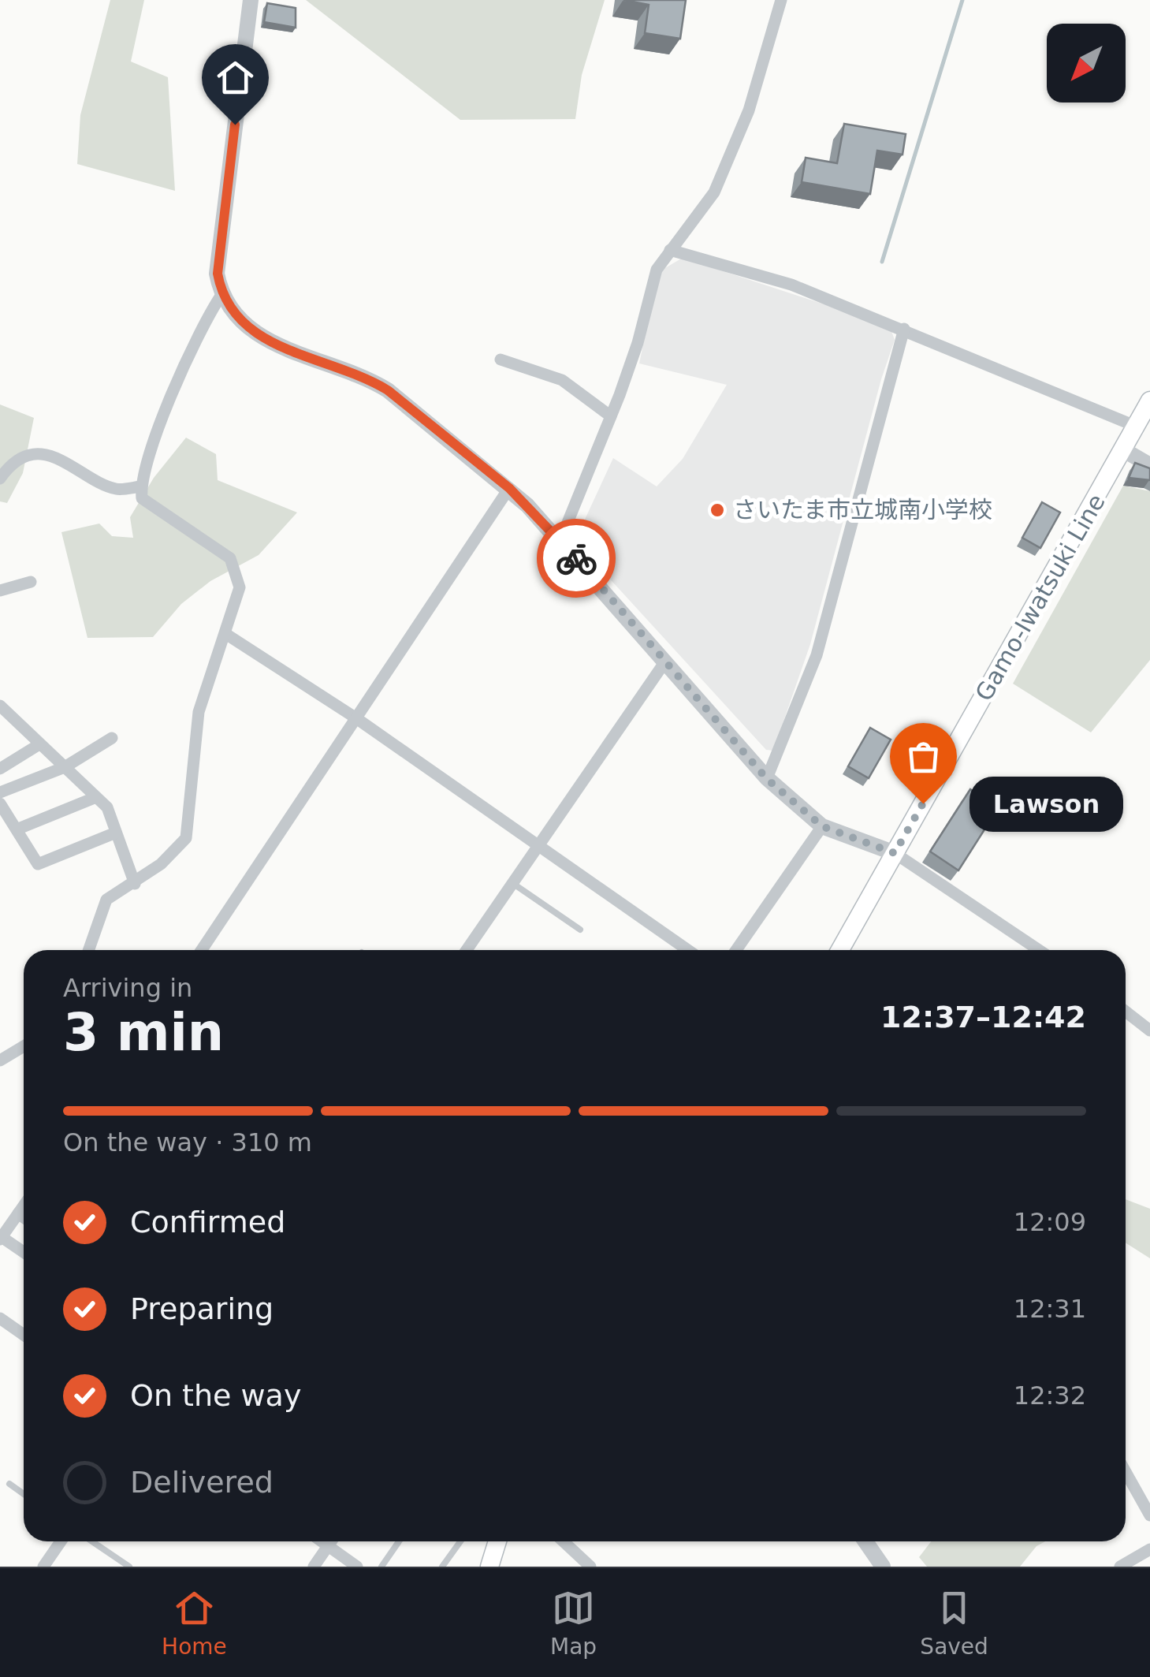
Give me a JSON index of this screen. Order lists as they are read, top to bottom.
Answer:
{
  "streets": {
    "main road": ["Gamo-Iwatsuki Line"]
  },
  "places": ["さいたま市立城南小学校", "Lawson"],
  "north": "bottom left",
  "page": {
    "bubble": "Lawson",
    "heading": ["3 min", "Arriving in", "12:37–12:42"],
    "bar": "On the way · 310 m",
    "list": [
      ["Confirmed", "12:09"],
      ["Preparing", "12:31"],
      ["On the way", "12:32"],
      "Delivered"
    ],
    "tabs": ["Home", "Map", "Saved"]
  }
}
